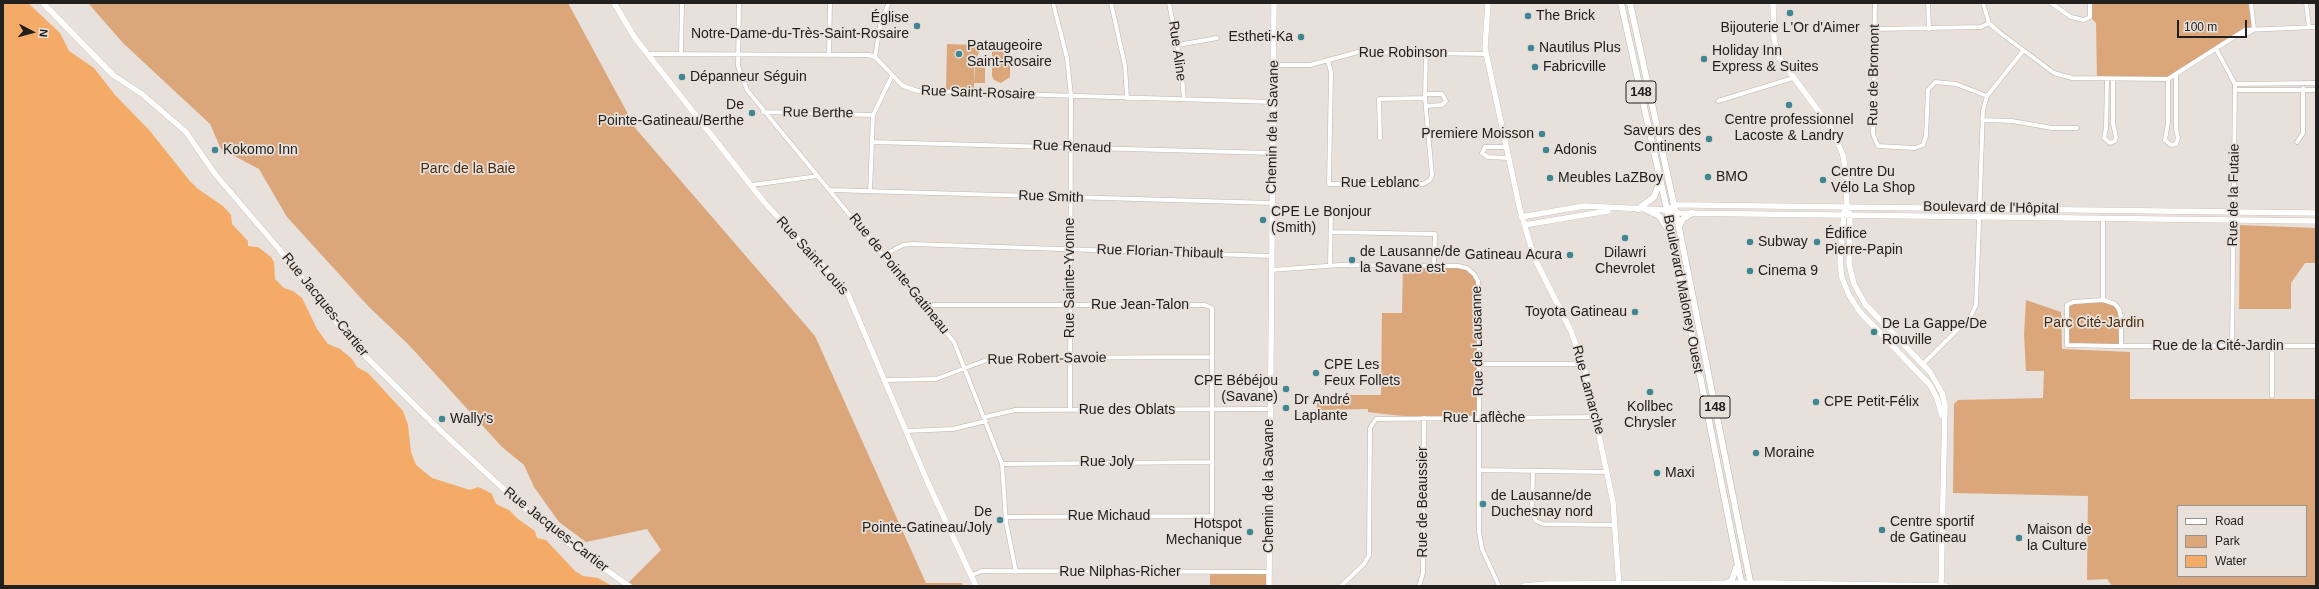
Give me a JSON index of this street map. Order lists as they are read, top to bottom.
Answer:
{
  "streets": {
    "main road": ["148", "Boulevard Maloney Ouest"],
    "street": [
      "Rue Aline",
      "Rue Robinson",
      "Rue de Bromont",
      "Rue Saint-Rosaire",
      "Rue Berthe",
      "Chemin de la Savane",
      "Rue Renaud",
      "Rue Leblanc",
      "Rue de la Futaie",
      "Rue Smith",
      "Boulevard de l'Hôpital",
      "Rue Florian-Thibault",
      "Rue Saint-Louis",
      "Rue de Pointe-Gatineau",
      "Rue Sainte-Yvonne",
      "Rue Jacques-Cartier",
      "Rue Jean-Talon",
      "Rue de Lausanne",
      "Rue de la Cité-Jardin",
      "Rue Robert-Savoie",
      "Rue Lamarche",
      "Rue des Oblats",
      "Rue Laflèche",
      "Rue Joly",
      "Rue de Beaussier",
      "Rue Michaud",
      "Rue Nilphas-Richer"
    ]
  },
  "crossings": [
    ["Rue Aline", "Rue Saint-Rosaire"],
    ["Rue Robinson", "Chemin de la Savane"],
    ["Rue Robinson", "Rue Leblanc"],
    ["Rue Robinson", "Rue Lamarche"],
    ["Rue Saint-Rosaire", "Chemin de la Savane"],
    ["Rue Saint-Rosaire", "Rue Sainte-Yvonne"],
    ["Rue Berthe", "Rue de Pointe-Gatineau"],
    ["Chemin de la Savane", "Rue Renaud"],
    ["Chemin de la Savane", "Rue Smith"],
    ["Chemin de la Savane", "Rue Florian-Thibault"],
    ["Chemin de la Savane", "Rue de Lausanne"],
    ["Chemin de la Savane", "Rue des Oblats"],
    ["Chemin de la Savane", "Rue Nilphas-Richer"],
    ["Rue Renaud", "Rue Sainte-Yvonne"],
    ["Rue de la Futaie", "Boulevard de l'Hôpital"],
    ["Rue de la Futaie", "Rue de la Cité-Jardin"],
    ["Rue Smith", "Rue de Pointe-Gatineau"],
    ["Rue Smith", "Rue Sainte-Yvonne"],
    ["Boulevard de l'Hôpital", "Boulevard Maloney Ouest"],
    ["Boulevard de l'Hôpital", "Rue Lamarche"],
    ["Rue Florian-Thibault", "Rue de Pointe-Gatineau"],
    ["Rue Florian-Thibault", "Rue Sainte-Yvonne"],
    ["Rue Saint-Louis", "Rue Robert-Savoie"],
    ["Rue Saint-Louis", "Rue des Oblats"],
    ["Rue Saint-Louis", "Rue Nilphas-Richer"],
    ["Rue de Pointe-Gatineau", "Rue Jean-Talon"],
    ["Rue de Pointe-Gatineau", "Rue Robert-Savoie"],
    ["Rue de Pointe-Gatineau", "Rue des Oblats"],
    ["Rue de Pointe-Gatineau", "Rue Joly"],
    ["Rue de Pointe-Gatineau", "Rue Michaud"],
    ["Rue de Pointe-Gatineau", "Rue Nilphas-Richer"],
    ["Rue Sainte-Yvonne", "Rue Jean-Talon"],
    ["Rue Sainte-Yvonne", "Rue Robert-Savoie"],
    ["Rue Sainte-Yvonne", "Rue des Oblats"],
    ["Rue Jean-Talon", "Rue Robert-Savoie"],
    ["Rue de Lausanne", "Rue Laflèche"],
    ["Rue Lamarche", "Rue Laflèche"],
    ["Rue Laflèche", "Rue de Beaussier"],
    ["Rue Joly", "Rue Michaud"]
  ],
  "parks": ["Parc de la Baie", "Parc Cité-Jardin"],
  "places": [
    "Bijouterie L'Or d'Aimer",
    "The Brick",
    "Église Notre-Dame-du-Très-Saint-Rosaire",
    "Estheti-Ka",
    "Nautilus Plus",
    "Pataugeoire Saint-Rosaire",
    "Holiday Inn Express & Suites",
    "Fabricville",
    "Dépanneur Séguin",
    "Centre professionnel Lacoste & Landry",
    "De Pointe-Gatineau/Berthe",
    "Premiere Moisson",
    "Saveurs des Continents",
    "Kokomo Inn",
    "Adonis",
    "BMO",
    "Meubles LaZBoy",
    "Centre Du Vélo La Shop",
    "CPE Le Bonjour (Smith)",
    "Dilawri Chevrolet",
    "Subway",
    "Édifice Pierre-Papin",
    "Gatineau Acura",
    "de Lausanne/de la Savane est",
    "Cinema 9",
    "Toyota Gatineau",
    "De La Gappe/De Rouville",
    "CPE Les Feux Follets",
    "CPE Bébéjou (Savane)",
    "Kollbec Chrysler",
    "CPE Petit-Félix",
    "Dr André Laplante",
    "Wally's",
    "Moraine",
    "Maxi",
    "de Lausanne/de Duchesnay nord",
    "De Pointe-Gatineau/Joly",
    "Centre sportif de Gatineau",
    "Hotspot Mechanique",
    "Maison de la Culture"
  ],
  "legend": ["Road", "Park", "Water"],
  "scale_bar": "100 m",
  "north": "right"
}
